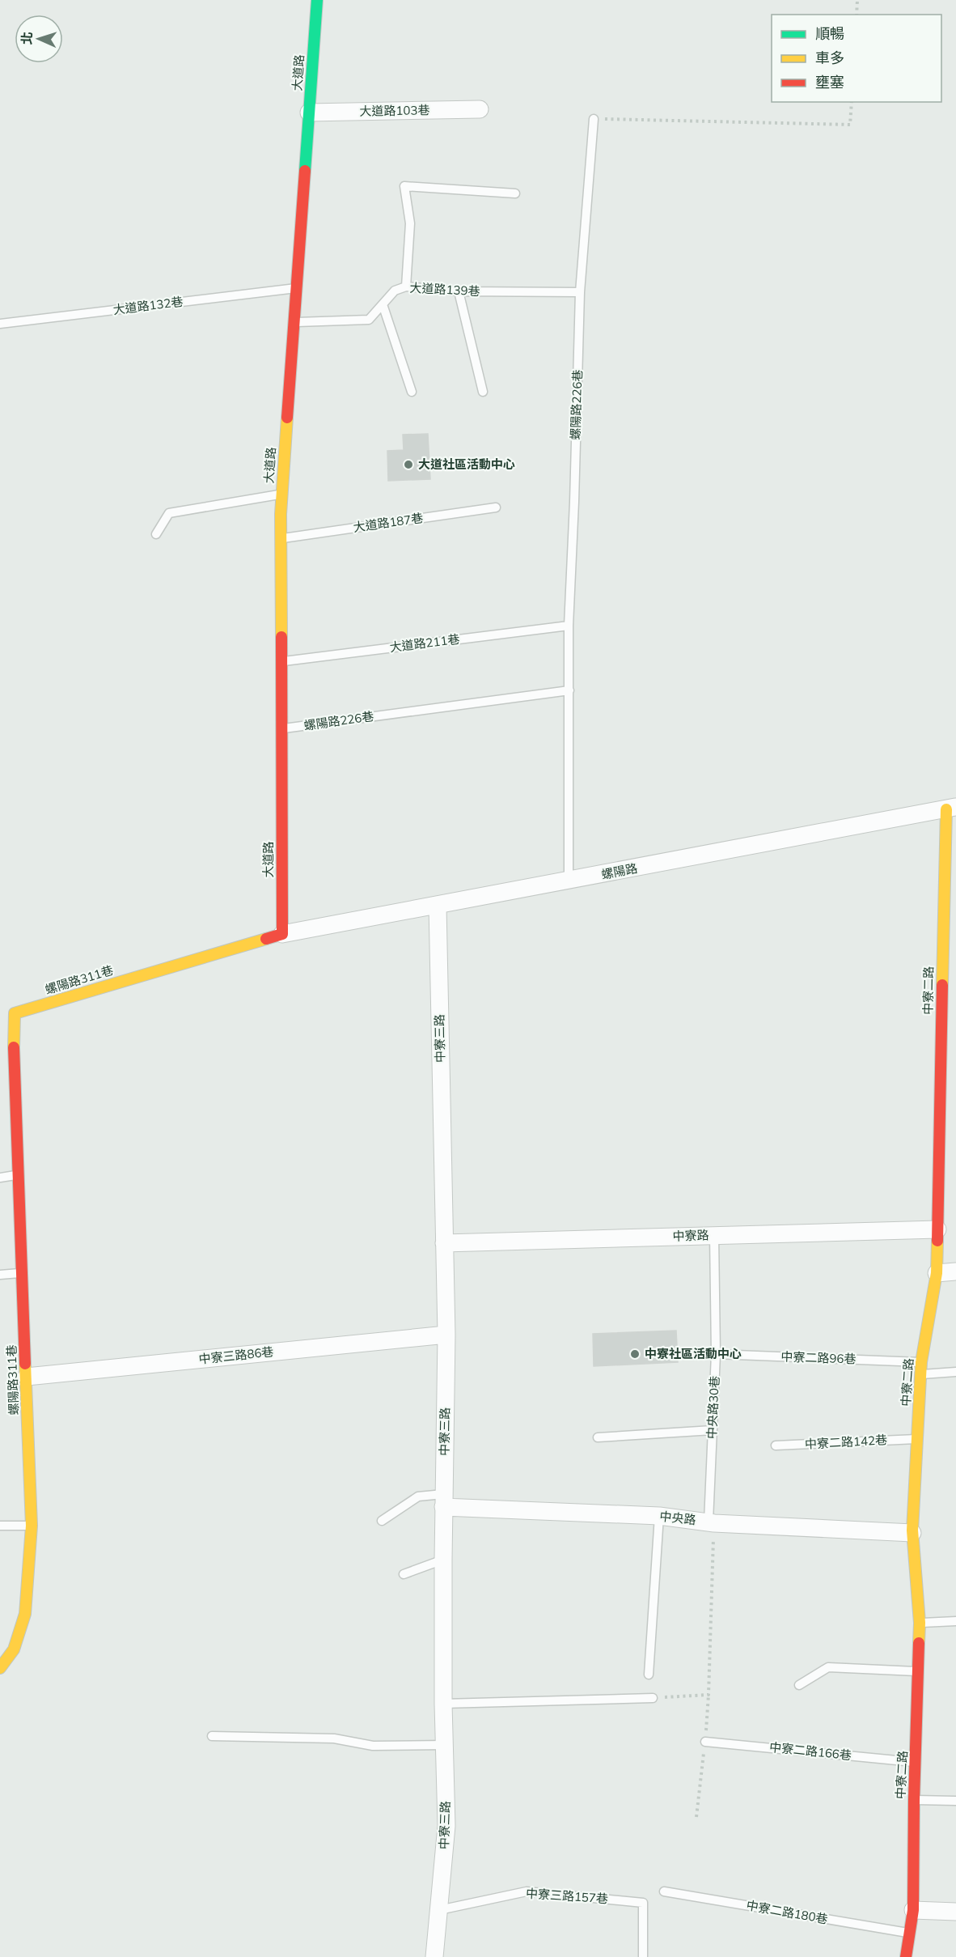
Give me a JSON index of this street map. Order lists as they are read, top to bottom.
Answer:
{
  "streets": {
    "street": [
      "大道路",
      "大道路103巷",
      "螺陽路",
      "螺陽路311巷",
      "中寮二路",
      "中寮三路",
      "中寮路",
      "中寮三路86巷",
      "中央路"
    ],
    "lane": [
      "大道路139巷",
      "大道路132巷",
      "螺陽路226巷",
      "大道路187巷",
      "大道路211巷",
      "中寮二路96巷",
      "中央路30巷",
      "中寮二路142巷",
      "中寮二路166巷",
      "中寮三路157巷",
      "中寮二路180巷"
    ]
  },
  "crossings": [
    ["大道路", "大道路103巷"],
    ["大道路", "大道路139巷"],
    ["大道路", "大道路132巷"],
    ["大道路", "螺陽路226巷"],
    ["大道路", "大道路187巷"],
    ["大道路", "大道路211巷"],
    ["大道路", "螺陽路"],
    ["大道路", "螺陽路311巷"],
    ["大道路139巷", "螺陽路226巷"],
    ["螺陽路226巷", "大道路211巷"],
    ["螺陽路226巷", "螺陽路"],
    ["螺陽路", "螺陽路311巷"],
    ["螺陽路", "中寮二路"],
    ["螺陽路", "中寮三路"],
    ["螺陽路311巷", "中寮三路86巷"],
    ["中寮二路", "中寮路"],
    ["中寮二路", "中寮二路96巷"],
    ["中寮二路", "中寮二路142巷"],
    ["中寮二路", "中央路"],
    ["中寮二路", "中寮二路166巷"],
    ["中寮二路", "中寮二路180巷"],
    ["中寮三路", "中寮路"],
    ["中寮三路", "中寮三路86巷"],
    ["中寮三路", "中央路"],
    ["中寮三路", "中寮三路157巷"],
    ["中寮路", "中央路30巷"],
    ["中寮二路96巷", "中央路30巷"],
    ["中央路30巷", "中央路"]
  ],
  "places": ["大道社區活動中心", "中寮社區活動中心"],
  "legend": ["順暢", "車多", "壅塞"],
  "north": "left"
}
